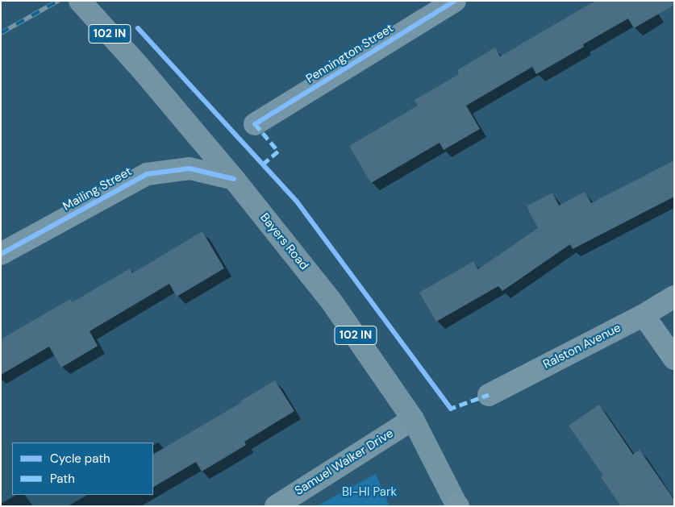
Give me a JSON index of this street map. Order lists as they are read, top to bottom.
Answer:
{
  "streets": {
    "main road": ["102 IN", "Bayers Road"],
    "street": [
      "Pennington Street",
      "Mailing Street",
      "Ralston Avenue",
      "Samuel Walker Drive"
    ]
  },
  "crossings": [
    ["Mailing Street", "Bayers Road"],
    ["Bayers Road", "Samuel Walker Drive"]
  ],
  "parks": ["BI-HI Park"],
  "legend": ["Cycle path", "Path"]
}
